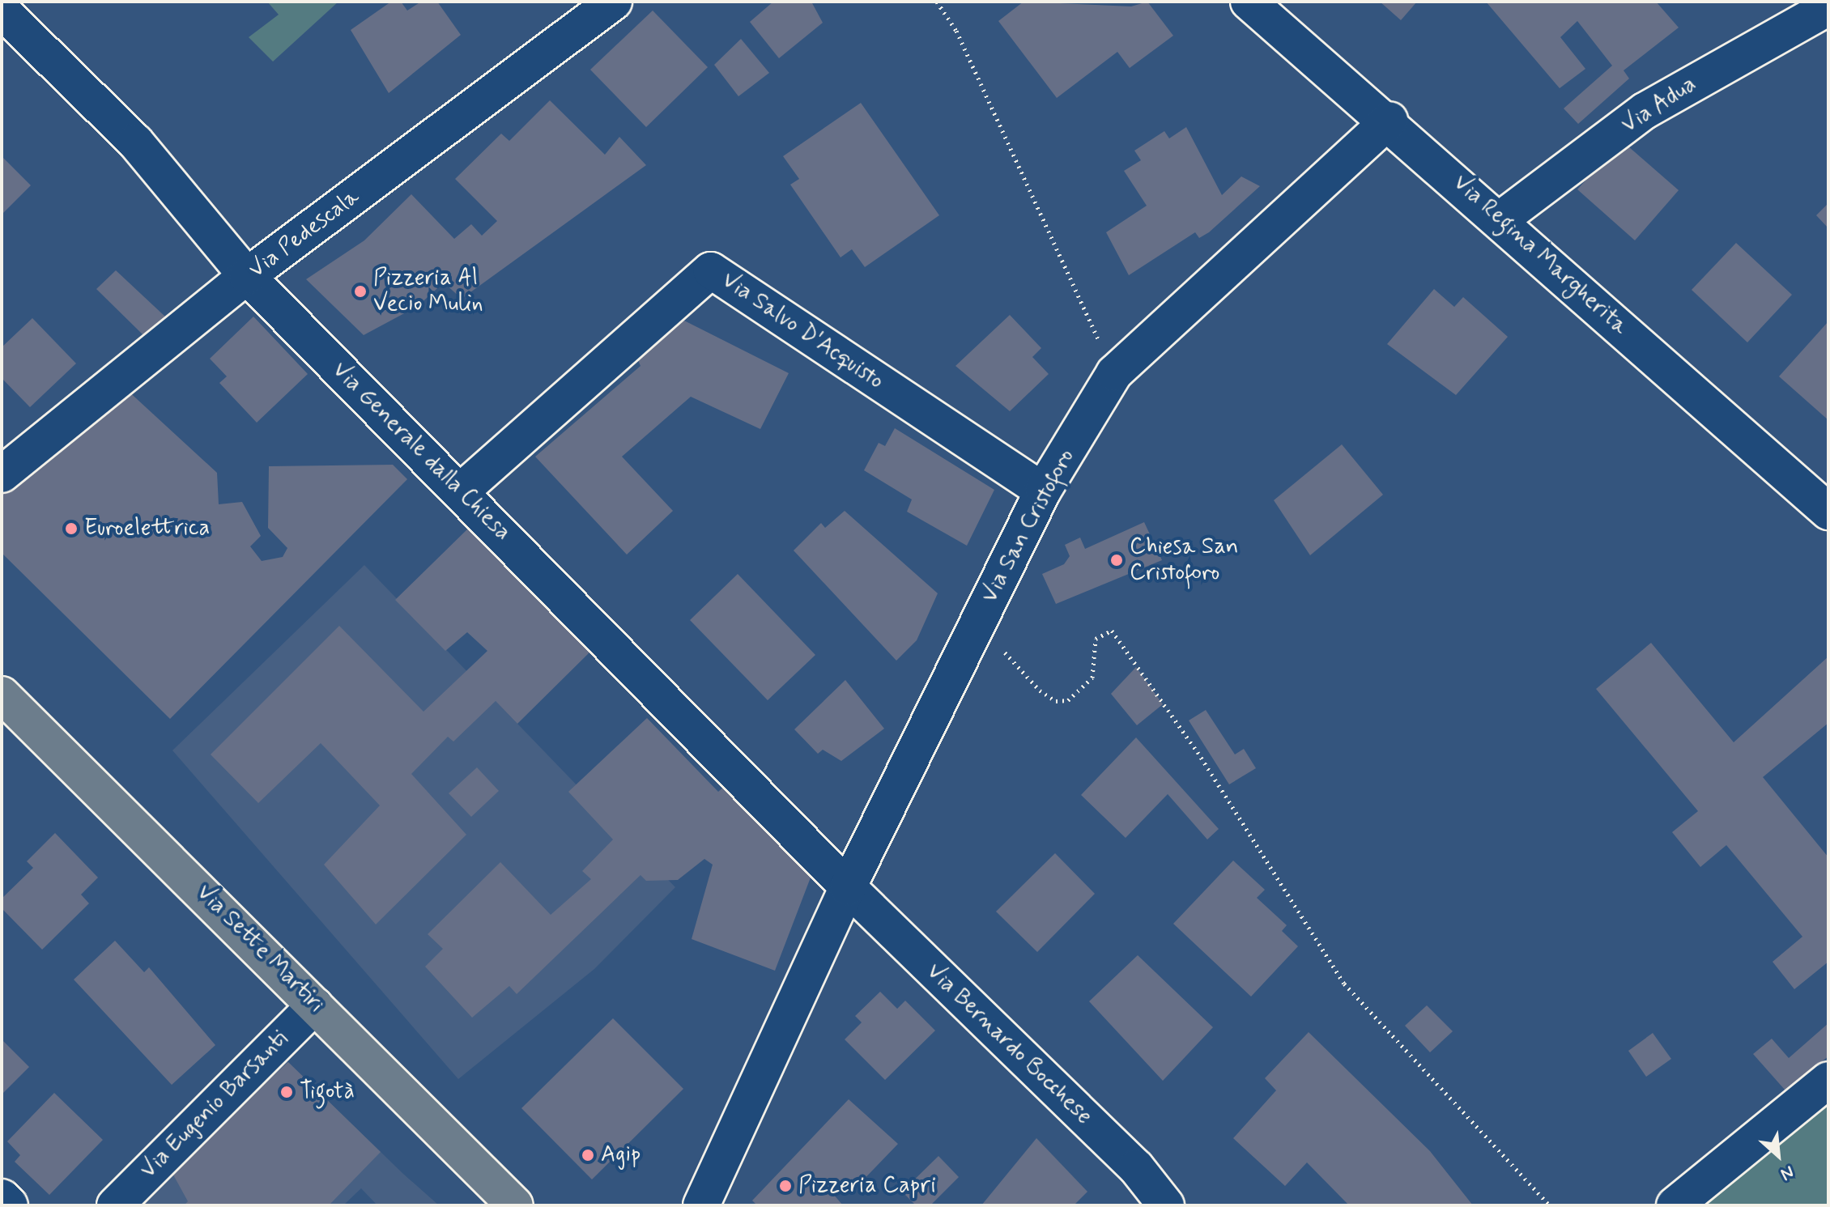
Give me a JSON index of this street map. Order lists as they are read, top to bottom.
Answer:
{
  "streets": {
    "main road": ["Via Sette Martiri"],
    "street": [
      "Via Adua",
      "Via Pedescala",
      "Via Regina Margherita",
      "Via Salvo D'Acquisto",
      "Via Generale dalla Chiesa",
      "Via San Cristoforo",
      "Via Bernardo Bocchese",
      "Via Eugenio Barsanti"
    ]
  },
  "crossings": [
    ["Via Adua", "Via Regina Margherita"],
    ["Via Pedescala", "Via Generale dalla Chiesa"],
    ["Via Regina Margherita", "Via San Cristoforo"],
    ["Via Salvo D'Acquisto", "Via Generale dalla Chiesa"],
    ["Via Salvo D'Acquisto", "Via San Cristoforo"],
    ["Via Generale dalla Chiesa", "Via San Cristoforo"],
    ["Via Generale dalla Chiesa", "Via Bernardo Bocchese"],
    ["Via San Cristoforo", "Via Bernardo Bocchese"],
    ["Via Sette Martiri", "Via Eugenio Barsanti"]
  ],
  "places": [
    "Pizzeria Al Vecio Mulin",
    "Euroelettrica",
    "Chiesa San Cristoforo",
    "Tigotà",
    "Agip",
    "Pizzeria Capri"
  ],
  "north": "bottom right"
}
